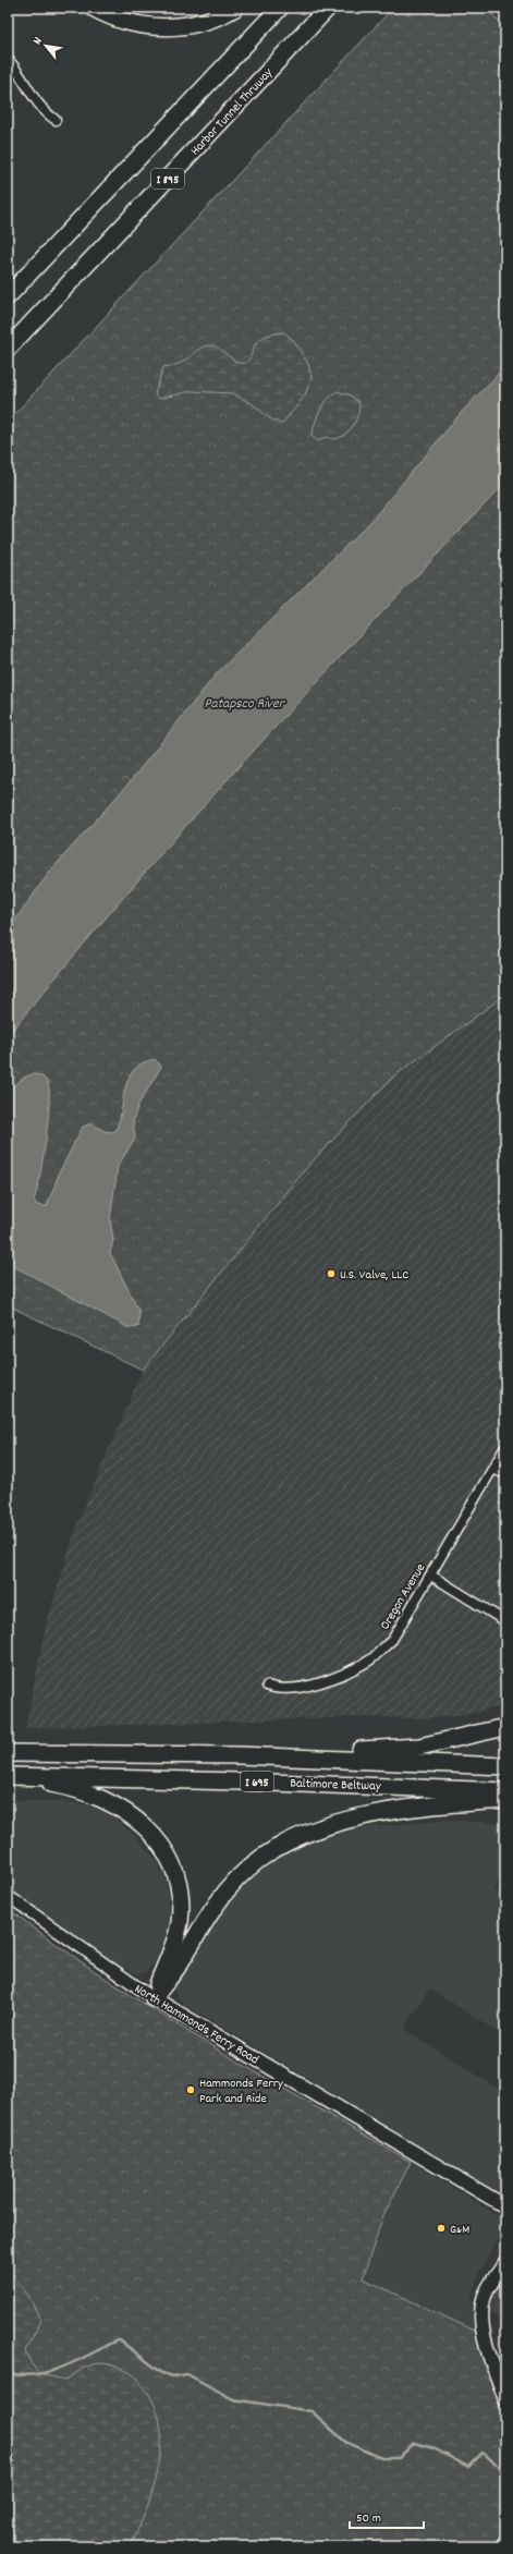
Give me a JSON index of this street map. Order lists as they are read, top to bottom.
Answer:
{
  "streets": {
    "highway": [
      "Harbor Tunnel Thruway",
      "I 895",
      "I 695",
      "Baltimore Beltway"
    ],
    "main road": ["North Hammonds Ferry Road"],
    "street": ["Oregon Avenue"]
  },
  "water": ["Patapsco River"],
  "places": ["U.S. Valve, LLC", "Hammonds Ferry Park and Ride", "G&M"],
  "scale_bar": "50 m",
  "north": "top left"
}
